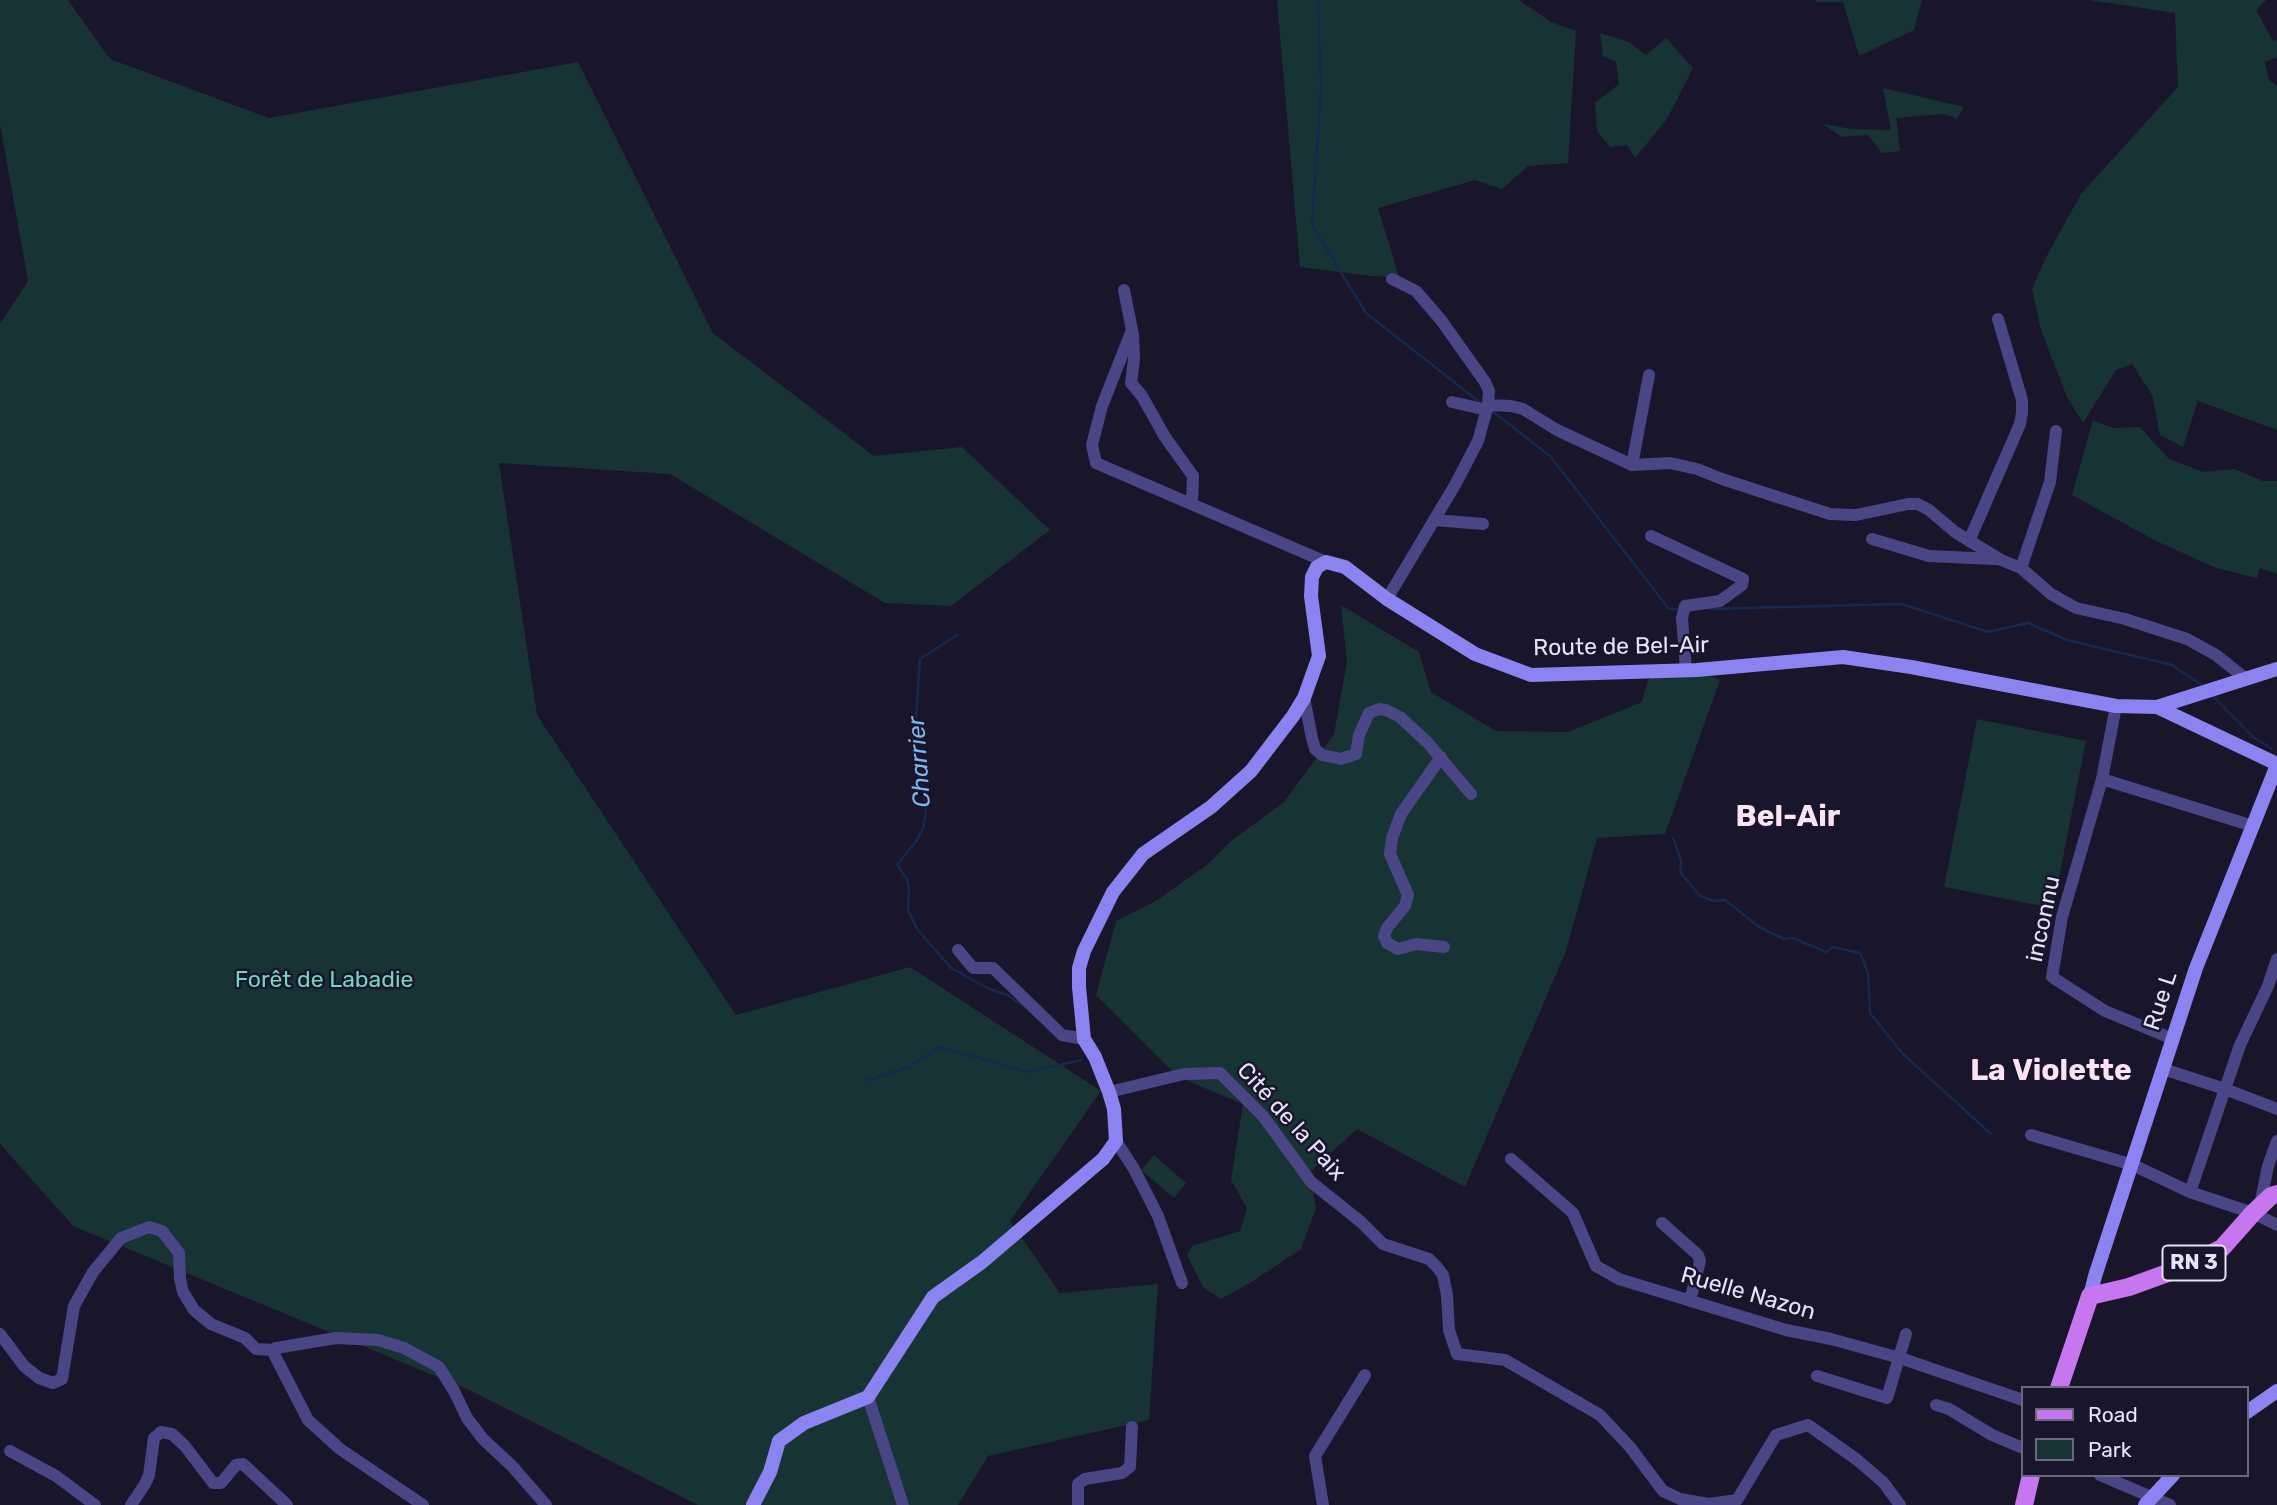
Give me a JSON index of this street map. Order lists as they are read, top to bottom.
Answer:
{
  "streets": {
    "main road": ["RN 3"],
    "street": [
      "Route de Bel-Air",
      "inconnu",
      "Rue L",
      "Cité de la Paix",
      "Ruelle Nazon"
    ]
  },
  "crossings": [
    ["Route de Bel-Air", "inconnu"],
    ["inconnu", "Rue L"],
    ["Rue L", "RN 3"]
  ],
  "districts": ["Bel-Air", "La Violette"],
  "water": ["Charrier"],
  "parks": ["Forêt de Labadie"],
  "legend": ["Road", "Park"]
}
